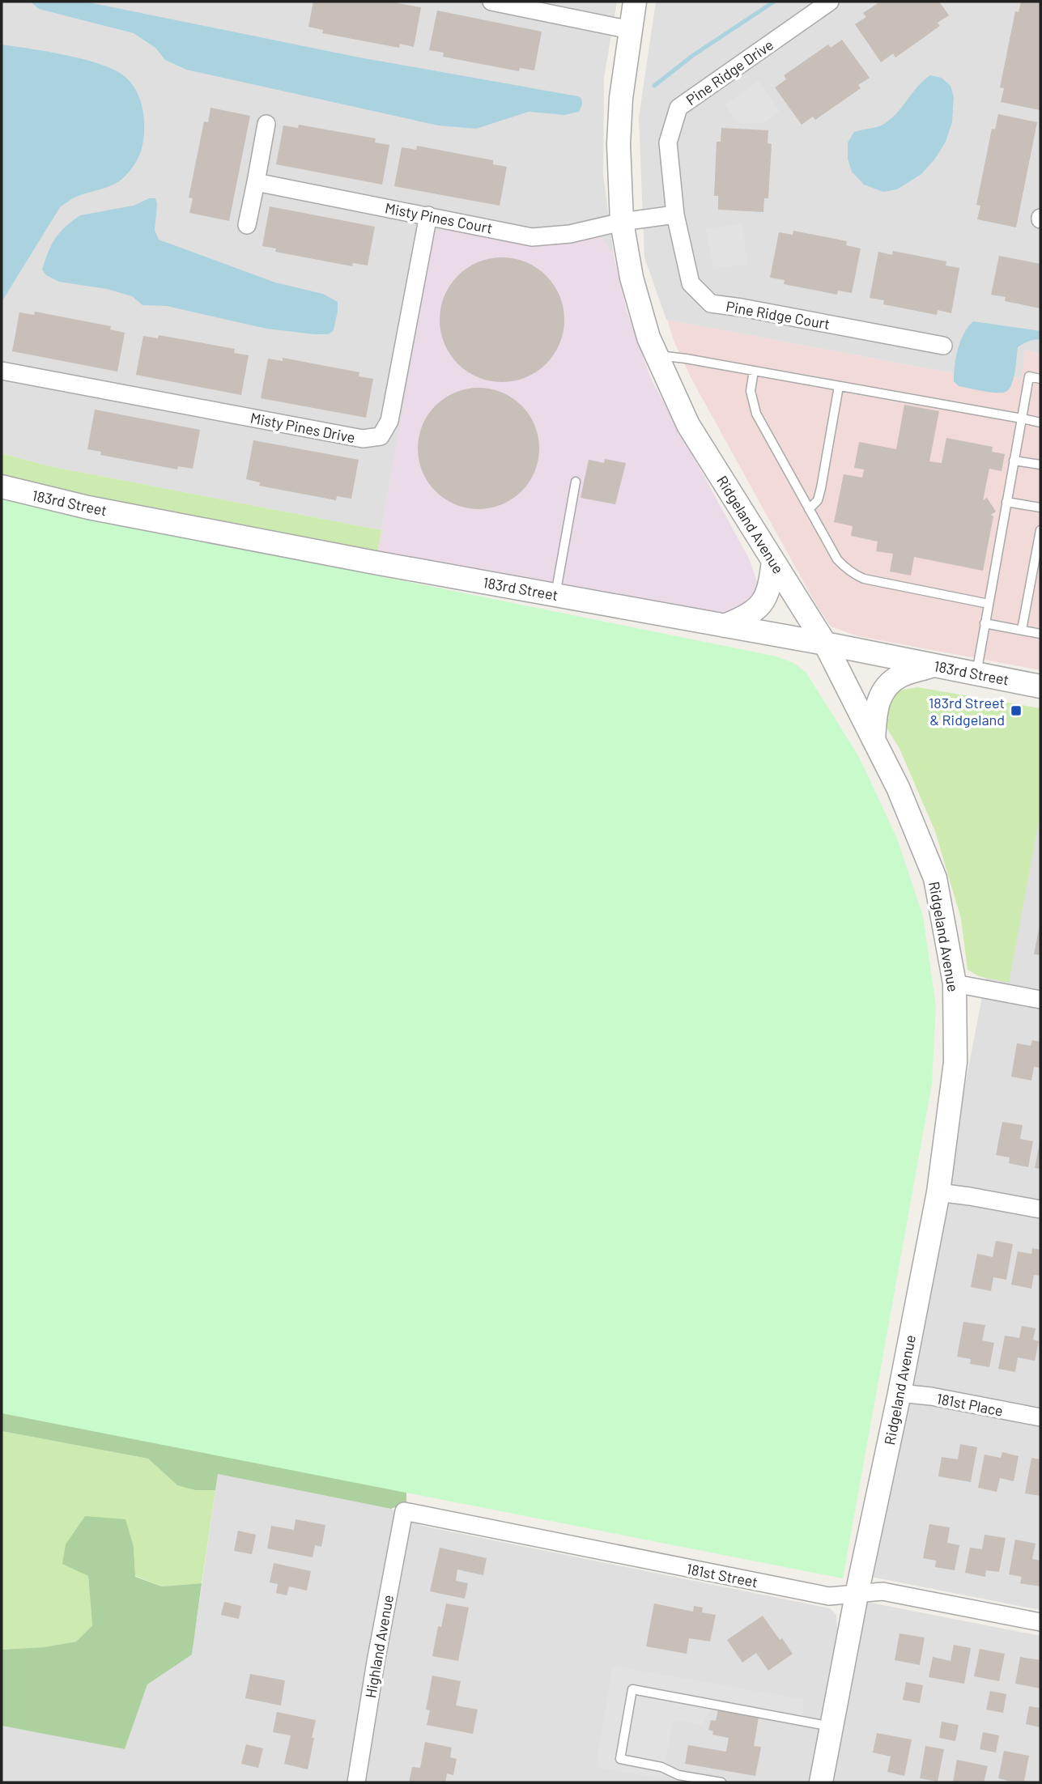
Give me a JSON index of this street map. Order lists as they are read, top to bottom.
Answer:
{
  "streets": {
    "street": [
      "Pine Ridge Drive",
      "Misty Pines Court",
      "Pine Ridge Court",
      "Misty Pines Drive",
      "183rd Street",
      "Ridgeland Avenue",
      "181st Place",
      "181st Street",
      "Highland Avenue"
    ]
  },
  "crossings": [
    ["Pine Ridge Drive", "Pine Ridge Court"],
    ["Misty Pines Court", "Misty Pines Drive"],
    ["Misty Pines Court", "Ridgeland Avenue"],
    ["183rd Street", "Ridgeland Avenue"],
    ["Ridgeland Avenue", "181st Place"],
    ["Ridgeland Avenue", "181st Street"],
    ["181st Street", "Highland Avenue"]
  ],
  "places": {
    "transit": ["183rd Street & Ridgeland"]
  }
}
